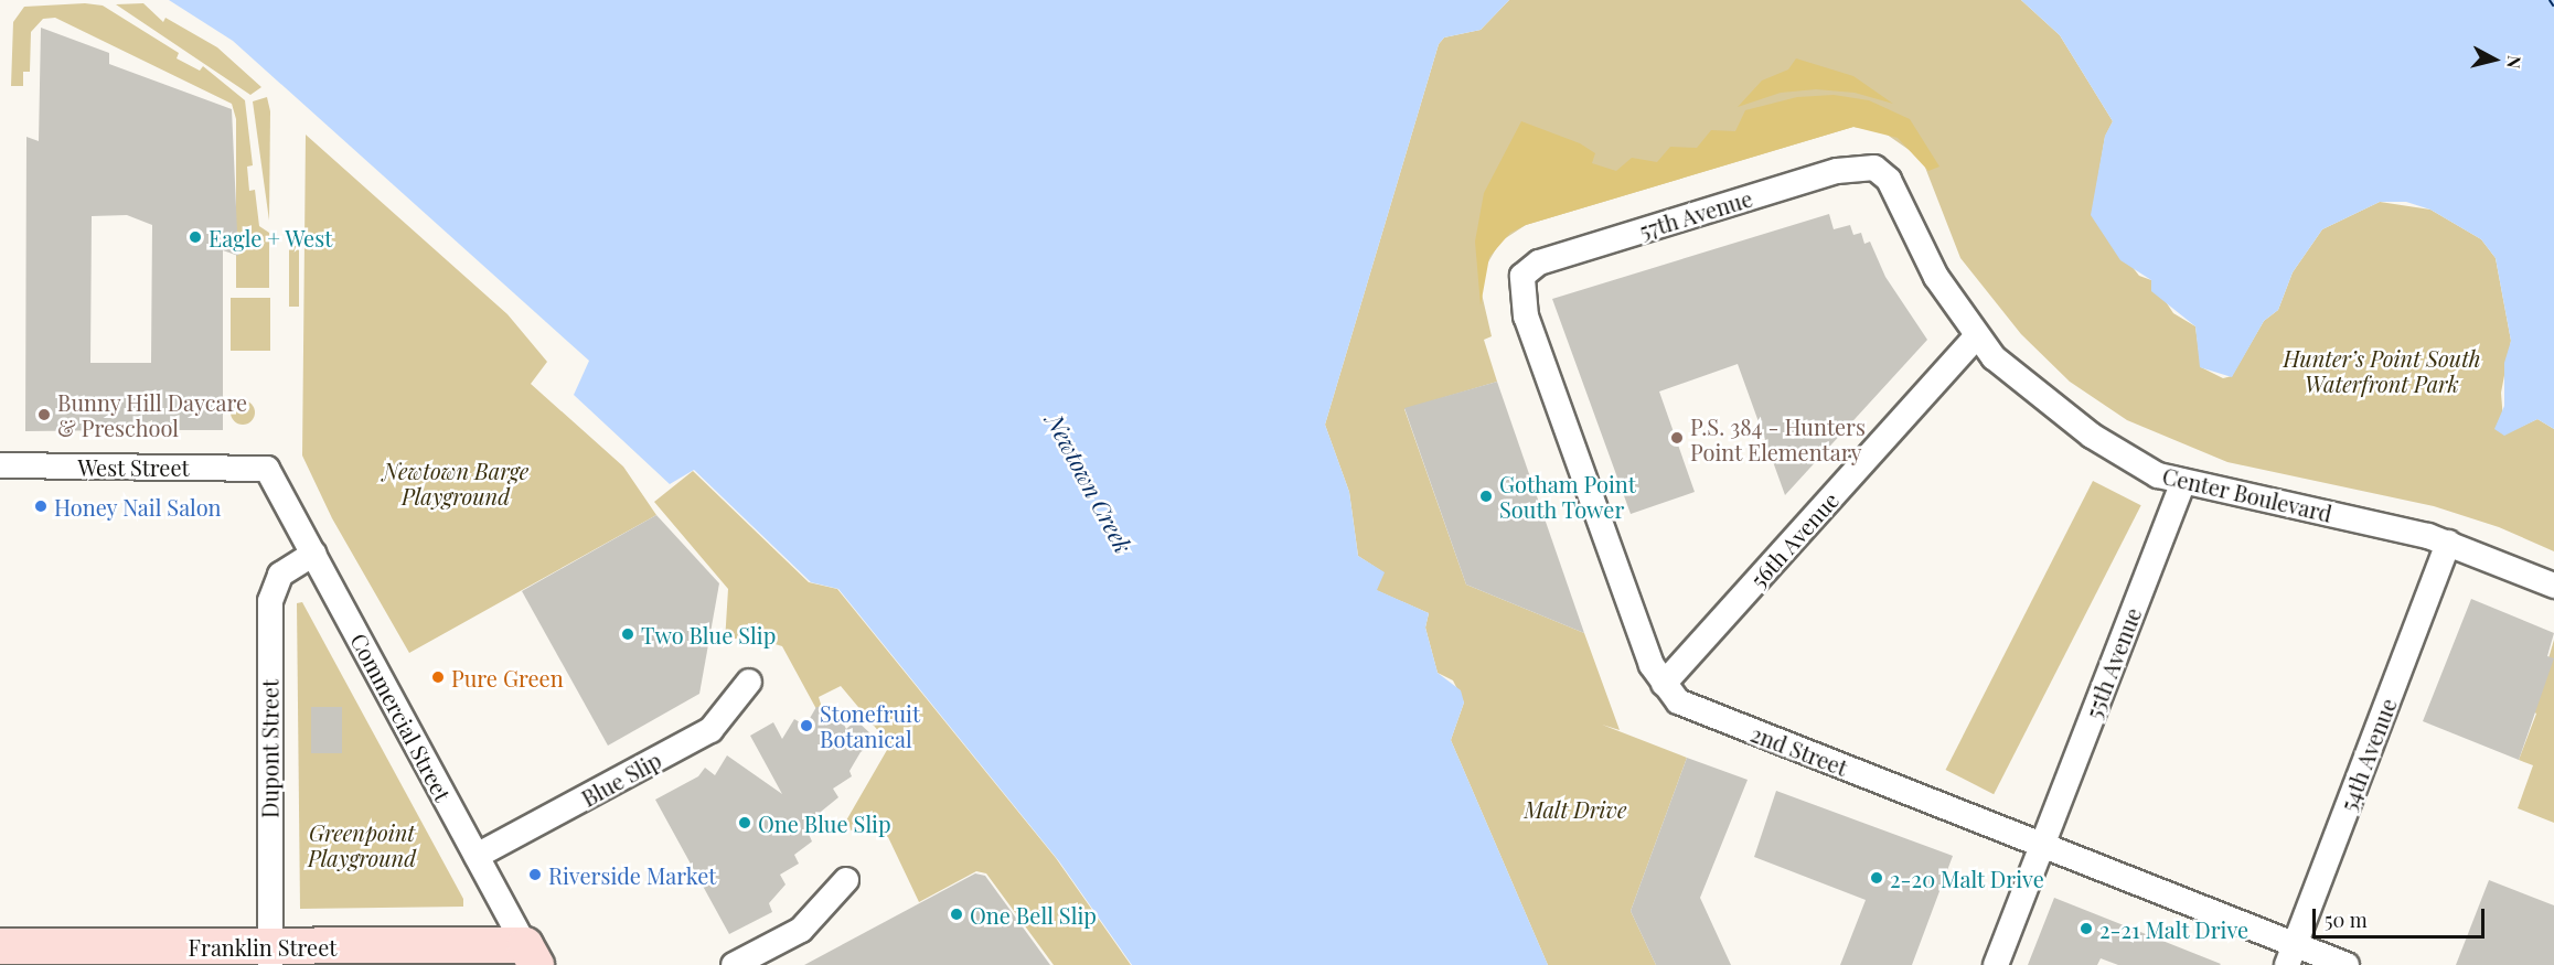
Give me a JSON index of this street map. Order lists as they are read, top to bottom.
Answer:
{
  "streets": {
    "street": [
      "57th Avenue",
      "West Street",
      "Center Boulevard",
      "56th Avenue",
      "55th Avenue",
      "Commercial Street",
      "Dupont Street",
      "2nd Street",
      "54th Avenue",
      "Blue Slip",
      "Franklin Street"
    ]
  },
  "crossings": [
    ["57th Avenue", "Center Boulevard"],
    ["57th Avenue", "2nd Street"],
    ["West Street", "Commercial Street"],
    ["Center Boulevard", "56th Avenue"],
    ["Center Boulevard", "55th Avenue"],
    ["Center Boulevard", "54th Avenue"],
    ["56th Avenue", "2nd Street"],
    ["55th Avenue", "2nd Street"],
    ["Commercial Street", "Dupont Street"],
    ["Commercial Street", "Blue Slip"],
    ["Commercial Street", "Franklin Street"],
    ["Dupont Street", "Franklin Street"],
    ["2nd Street", "54th Avenue"]
  ],
  "water": ["Newtown Creek"],
  "parks": [
    "Hunter’s Point South Waterfront Park",
    "Newtown Barge Playground",
    "Malt Drive",
    "Greenpoint Playground"
  ],
  "places": [
    "Eagle + West",
    "Bunny Hill Daycare & Preschool",
    "P.S. 384 - Hunters Point Elementary",
    "Gotham Point South Tower",
    "Honey Nail Salon",
    "Two Blue Slip",
    "Pure Green",
    "Stonefruit Botanical",
    "One Blue Slip",
    "Riverside Market",
    "2-20 Malt Drive",
    "One Bell Slip",
    "2-21 Malt Drive"
  ],
  "scale_bar": "50 m",
  "north": "right"
}
